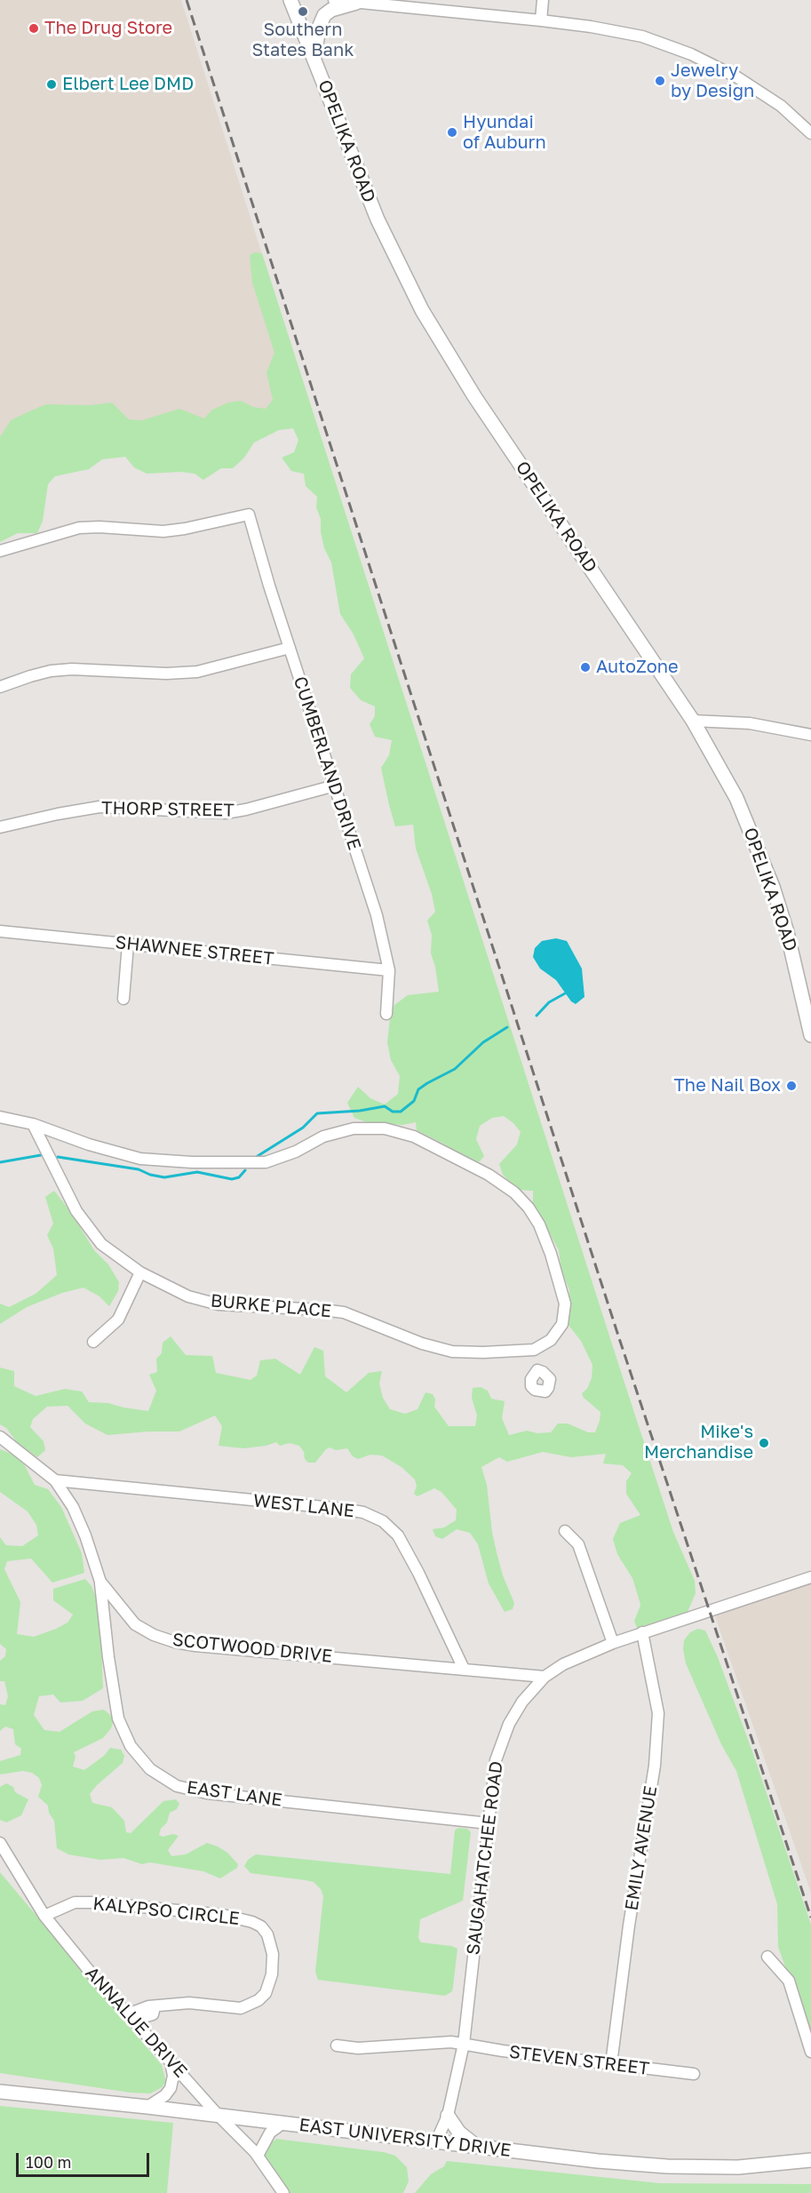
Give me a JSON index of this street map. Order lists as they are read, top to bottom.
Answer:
{
  "streets": {
    "main road": ["OPELIKA ROAD", "EAST UNIVERSITY DRIVE"],
    "street": [
      "CUMBERLAND DRIVE",
      "THORP STREET",
      "SHAWNEE STREET",
      "BURKE PLACE",
      "WEST LANE",
      "SCOTWOOD DRIVE",
      "EAST LANE",
      "EMILY AVENUE",
      "SAUGAHATCHEE ROAD",
      "KALYPSO CIRCLE",
      "ANNALUE DRIVE",
      "STEVEN STREET"
    ]
  },
  "crossings": [
    ["CUMBERLAND DRIVE", "THORP STREET"],
    ["CUMBERLAND DRIVE", "SHAWNEE STREET"],
    ["WEST LANE", "SCOTWOOD DRIVE"],
    ["SCOTWOOD DRIVE", "EAST LANE"],
    ["SCOTWOOD DRIVE", "SAUGAHATCHEE ROAD"],
    ["EAST LANE", "SAUGAHATCHEE ROAD"],
    ["EMILY AVENUE", "SAUGAHATCHEE ROAD"],
    ["EMILY AVENUE", "STEVEN STREET"],
    ["SAUGAHATCHEE ROAD", "STEVEN STREET"],
    ["SAUGAHATCHEE ROAD", "EAST UNIVERSITY DRIVE"],
    ["KALYPSO CIRCLE", "ANNALUE DRIVE"],
    ["ANNALUE DRIVE", "EAST UNIVERSITY DRIVE"]
  ],
  "places": [
    "Southern States Bank",
    "The Drug Store",
    "Jewelry by Design",
    "Elbert Lee DMD",
    "Hyundai of Auburn",
    "AutoZone",
    "The Nail Box",
    "Mike's Merchandise"
  ],
  "scale_bar": "100 m"
}
